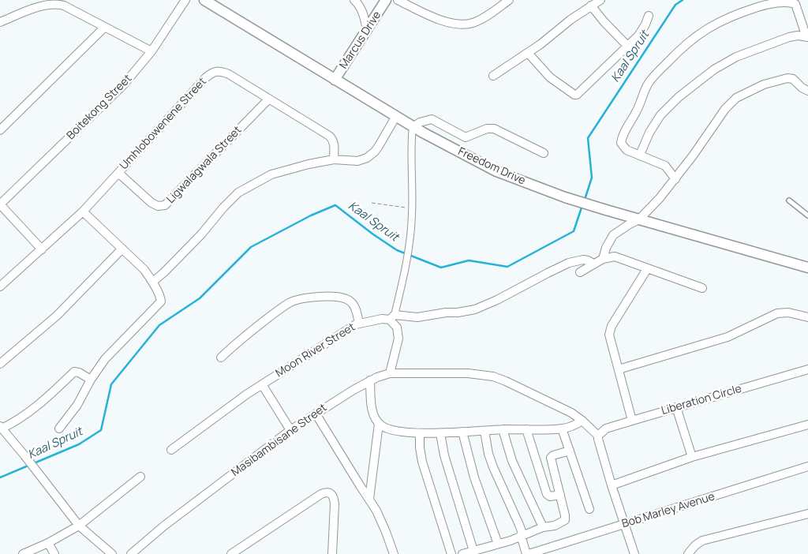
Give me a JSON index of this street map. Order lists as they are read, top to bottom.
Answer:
{
  "streets": {
    "street": [
      "Marcus Drive",
      "Boitekong Street",
      "Umhlobowenene Street",
      "Ligwalagwala Street",
      "Freedom Drive",
      "Moon River Street",
      "Liberation Circle",
      "Masibambisane Street",
      "Bob Marley Avenue"
    ]
  },
  "crossings": [
    ["Marcus Drive", "Freedom Drive"],
    ["Umhlobowenene Street", "Ligwalagwala Street"],
    ["Liberation Circle", "Masibambisane Street"]
  ],
  "water": ["Kaal Spruit"]
}
